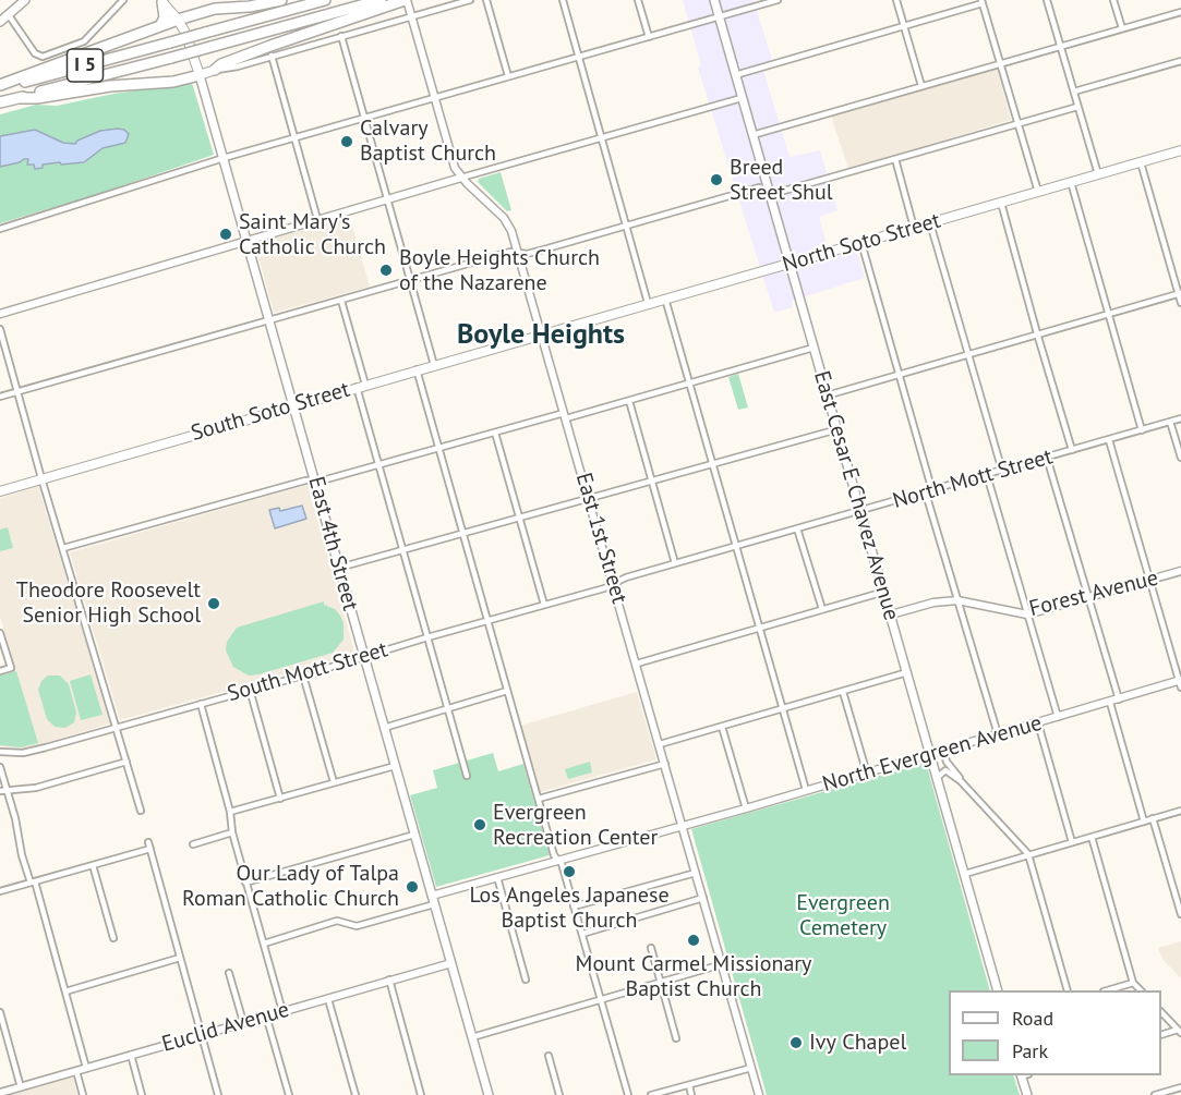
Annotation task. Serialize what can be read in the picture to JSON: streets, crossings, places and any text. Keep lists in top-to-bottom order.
{
  "streets": {
    "highway": ["I 5"],
    "main road": [
      "North Soto Street",
      "South Soto Street",
      "East Cesar E Chavez Avenue",
      "East 4th Street"
    ],
    "street": [
      "North Mott Street",
      "East 1st Street",
      "Forest Avenue",
      "South Mott Street",
      "North Evergreen Avenue",
      "Euclid Avenue"
    ]
  },
  "crossings": [
    ["North Soto Street", "South Soto Street"],
    ["North Soto Street", "East Cesar E Chavez Avenue"],
    ["North Soto Street", "East 1st Street"],
    ["South Soto Street", "East 1st Street"],
    ["South Soto Street", "East 4th Street"],
    ["North Mott Street", "East Cesar E Chavez Avenue"],
    ["North Mott Street", "East 1st Street"],
    ["North Mott Street", "South Mott Street"],
    ["East Cesar E Chavez Avenue", "Forest Avenue"],
    ["East Cesar E Chavez Avenue", "North Evergreen Avenue"],
    ["East 1st Street", "South Mott Street"],
    ["East 1st Street", "North Evergreen Avenue"],
    ["East 4th Street", "South Mott Street"],
    ["East 4th Street", "North Evergreen Avenue"],
    ["East 4th Street", "Euclid Avenue"]
  ],
  "districts": ["Boyle Heights"],
  "parks": ["Evergreen Cemetery"],
  "places": [
    "Calvary Baptist Church",
    "Breed Street Shul",
    "Saint Mary's Catholic Church",
    "Boyle Heights Church of the Nazarene",
    "Theodore Roosevelt Senior High School",
    "Evergreen Recreation Center",
    "Los Angeles Japanese Baptist Church",
    "Our Lady of Talpa Roman Catholic Church",
    "Mount Carmel Missionary Baptist Church",
    "Ivy Chapel"
  ],
  "legend": ["Road", "Park"]
}
